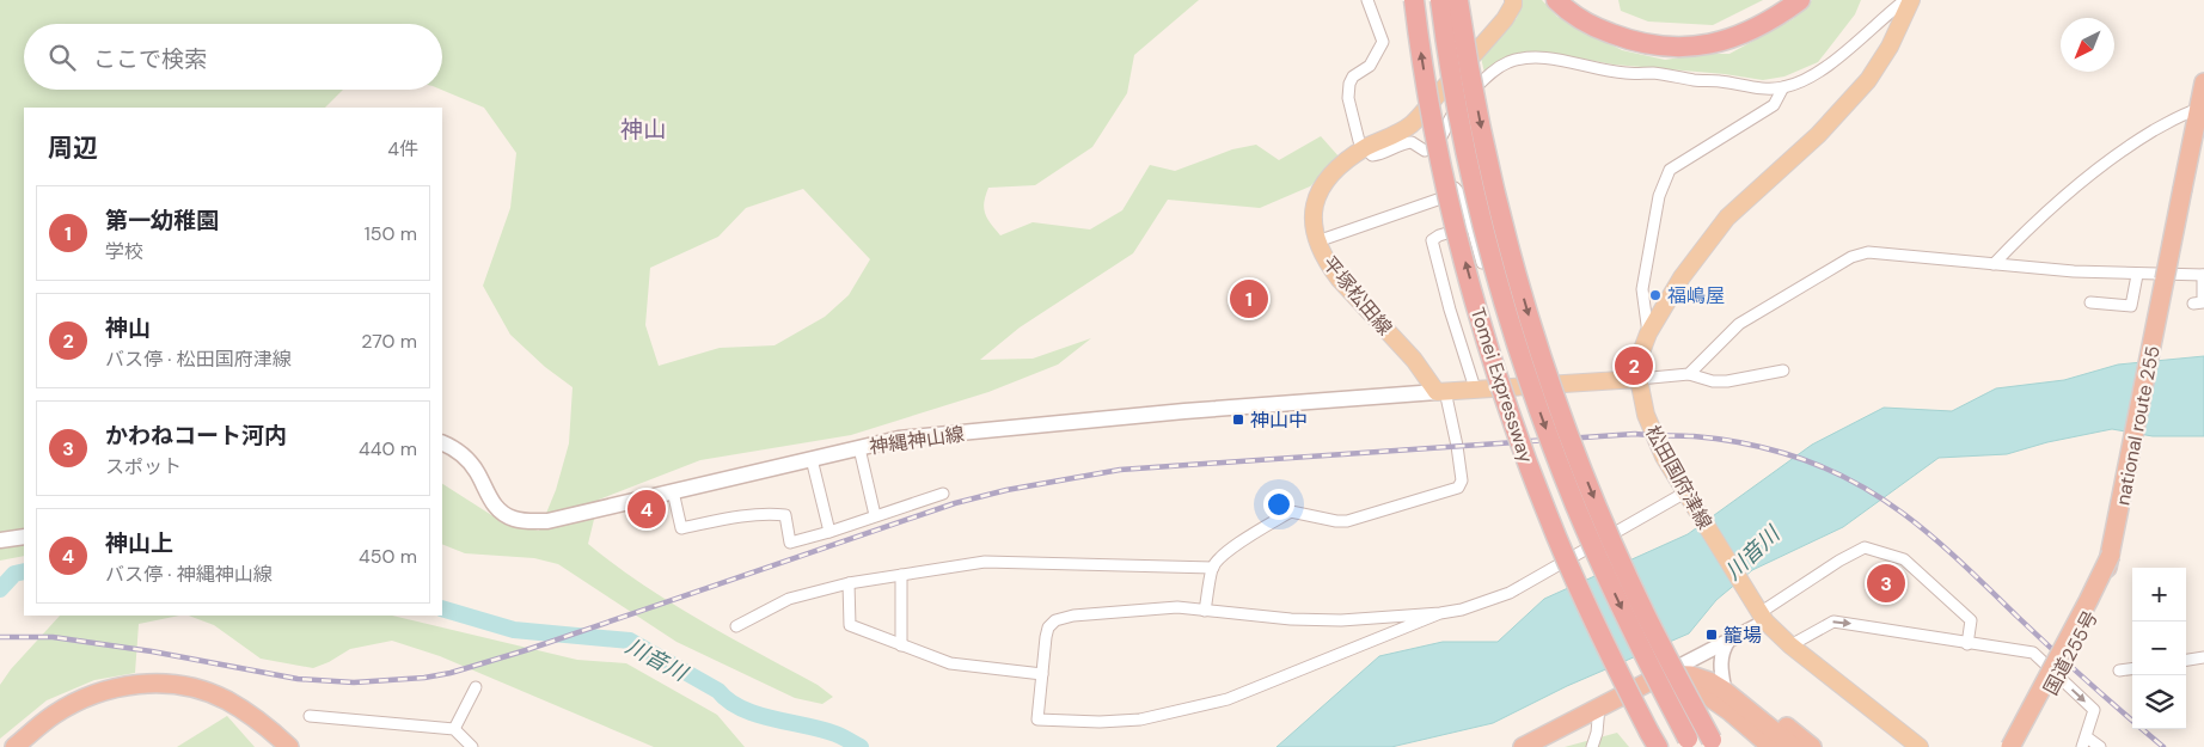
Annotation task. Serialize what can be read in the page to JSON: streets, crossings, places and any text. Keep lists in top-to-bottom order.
{
  "streets": {
    "highway": ["Tomei Expressway", "national route 255", "国道255号"],
    "main road": ["平塚松田線", "神縄神山線", "松田国府津線"]
  },
  "crossings": [
    ["平塚松田線", "神縄神山線"],
    ["national route 255", "国道255号"]
  ],
  "districts": ["神山"],
  "water": ["川音川"],
  "places": {
    "other": ["福嶋屋"],
    "transit": ["神山中", "籠場"]
  },
  "north": "bottom left",
  "page": {
    "search": "ここで検索",
    "heading": ["周辺", "4件"],
    "list": [
      {
        "mark": "1",
        "name": "第一幼稚園",
        "note": "学校",
        "value": "150 m"
      },
      {
        "mark": "2",
        "name": "神山",
        "note": "バス停 · 松田国府津線",
        "value": "270 m"
      },
      {
        "mark": "3",
        "name": "かわねコート河内",
        "note": "スポット",
        "value": "440 m"
      },
      {
        "mark": "4",
        "name": "神山上",
        "note": "バス停 · 神縄神山線",
        "value": "450 m"
      }
    ],
    "pins": [
      "1",
      "2",
      "4",
      "3"
    ],
    "map_buttons": ["+", "−"]
  }
}
